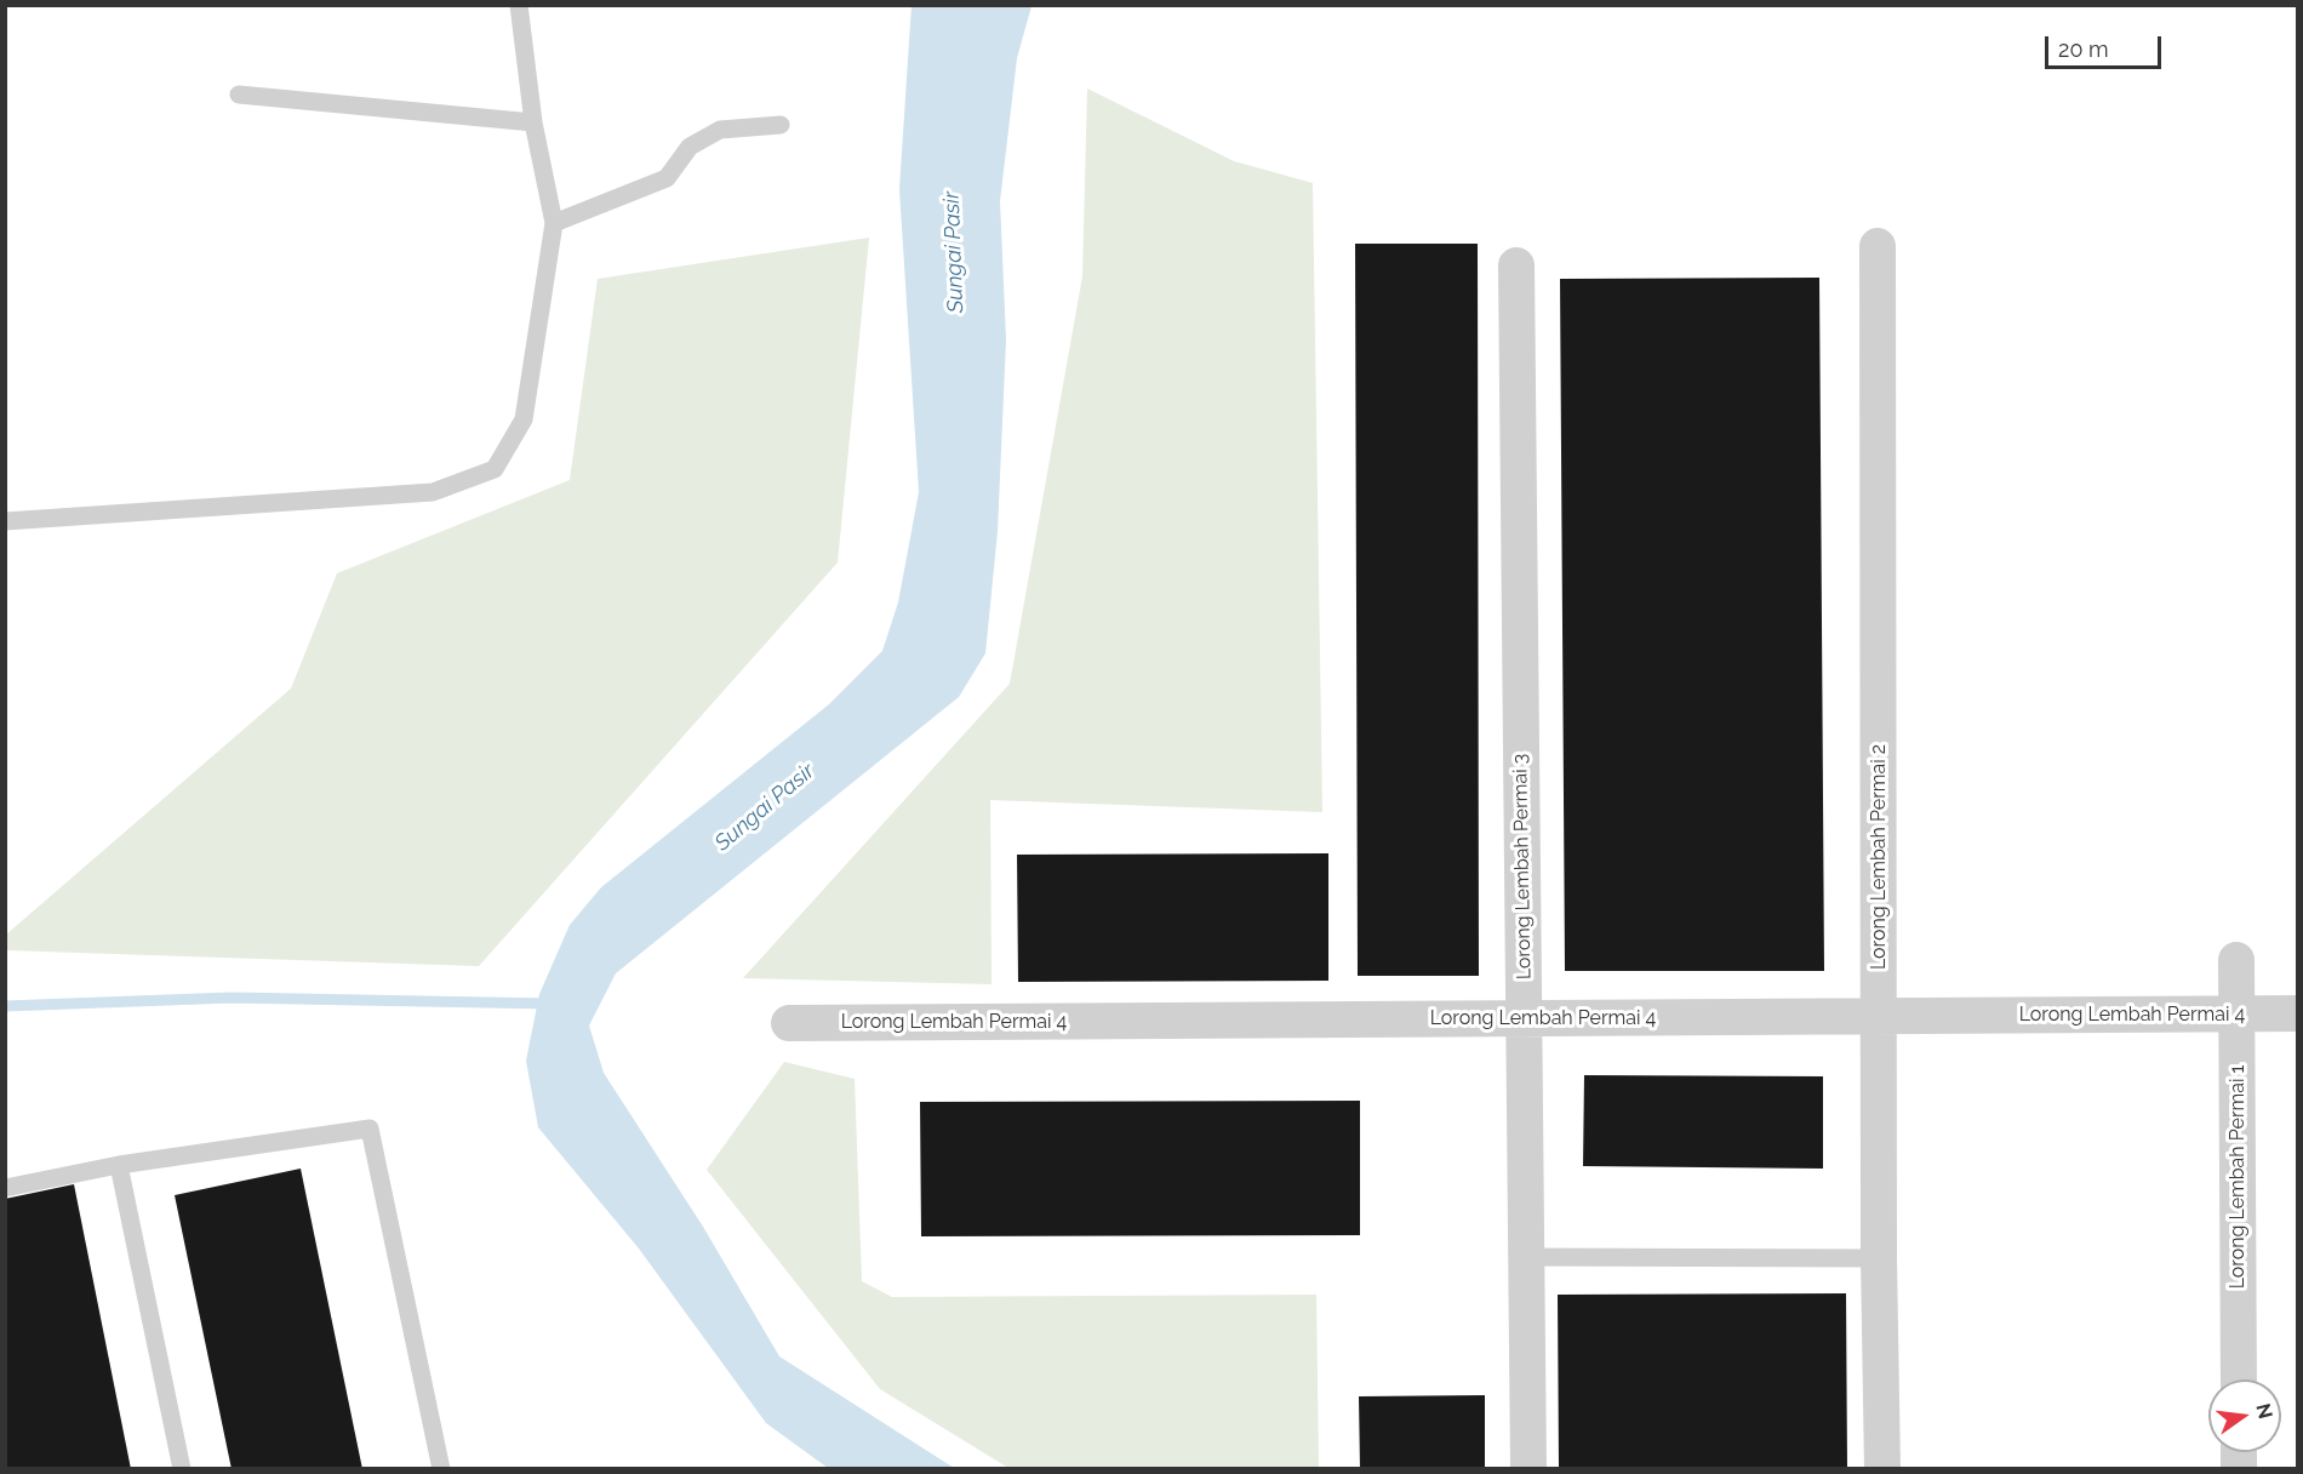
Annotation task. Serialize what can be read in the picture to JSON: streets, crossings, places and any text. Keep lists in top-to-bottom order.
{
  "streets": {
    "street": [
      "Lorong Lembah Permai 2",
      "Lorong Lembah Permai 3",
      "Lorong Lembah Permai 4",
      "Lorong Lembah Permai 1"
    ]
  },
  "crossings": [
    ["Lorong Lembah Permai 2", "Lorong Lembah Permai 4"],
    ["Lorong Lembah Permai 3", "Lorong Lembah Permai 4"],
    ["Lorong Lembah Permai 4", "Lorong Lembah Permai 1"]
  ],
  "water": ["Sungai Pasir"],
  "scale_bar": "20 m",
  "north": "right"
}
